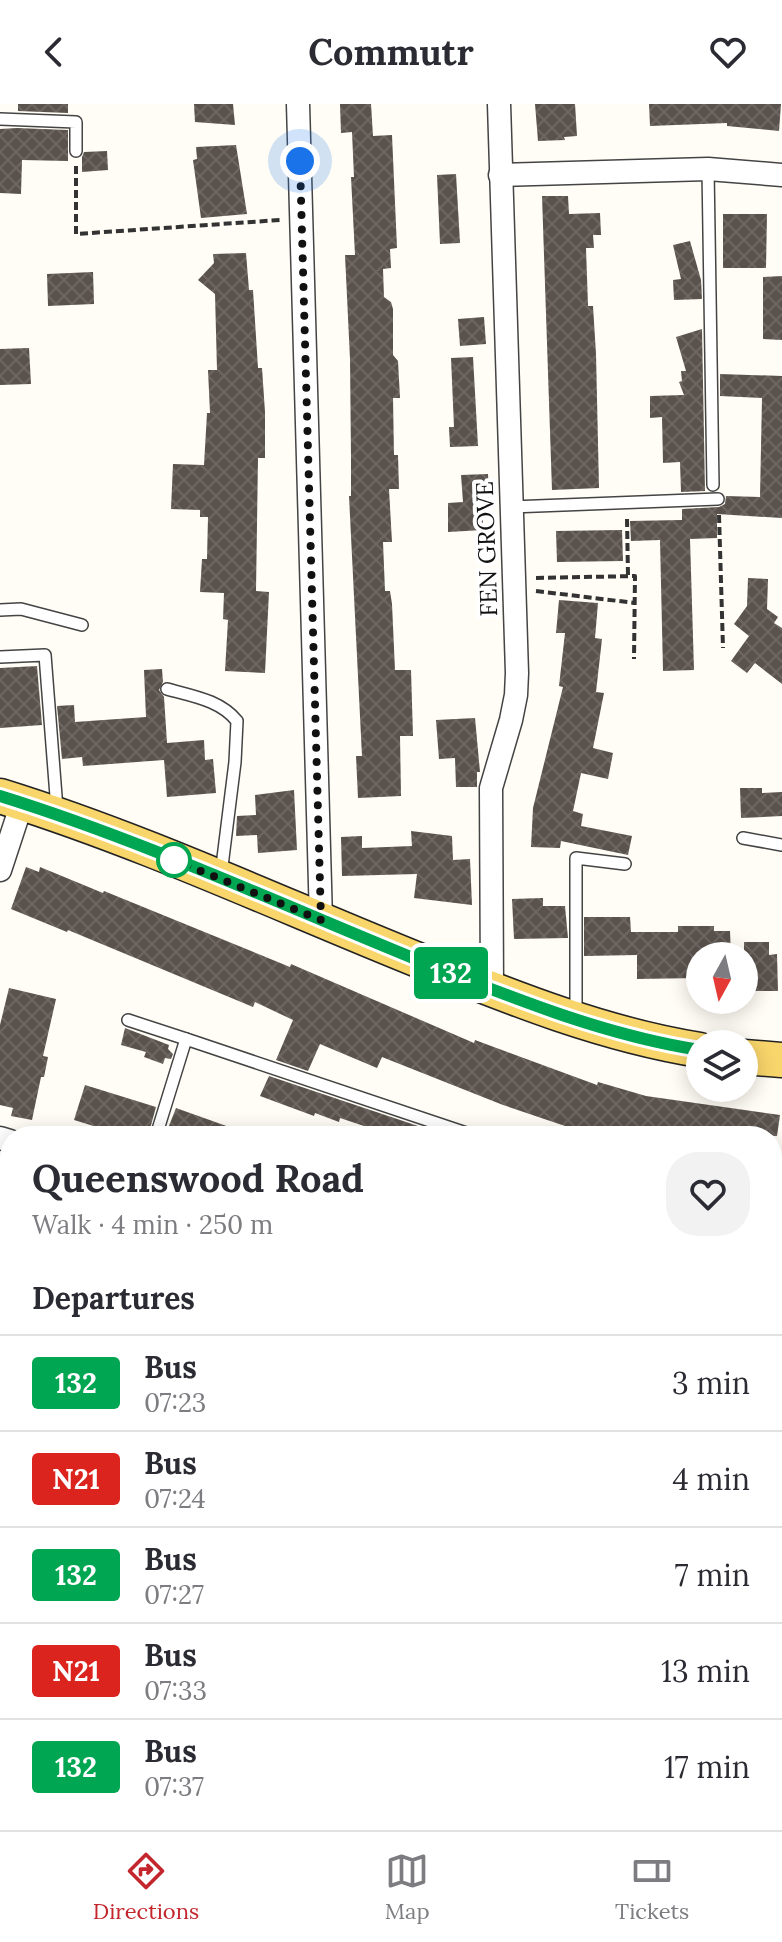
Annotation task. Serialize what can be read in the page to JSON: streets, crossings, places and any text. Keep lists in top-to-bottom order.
{
  "streets": {
    "street": ["FEN GROVE"]
  },
  "lines": ["bus line 132"],
  "north": "bottom",
  "page": {
    "header": "Commutr",
    "on_map": "132",
    "heading": [
      ["Queenswood Road", "Walk · 4 min · 250 m"],
      "Departures"
    ],
    "list": [
      {
        "mark": "132",
        "name": "Bus",
        "note": "07:23",
        "value": "3 min"
      },
      {
        "mark": "N21",
        "name": "Bus",
        "note": "07:24",
        "value": "4 min"
      },
      {
        "mark": "132",
        "name": "Bus",
        "note": "07:27",
        "value": "7 min"
      },
      {
        "mark": "N21",
        "name": "Bus",
        "note": "07:33",
        "value": "13 min"
      },
      {
        "mark": "132",
        "name": "Bus",
        "note": "07:37",
        "value": "17 min"
      }
    ],
    "tabs": ["Directions", "Map", "Tickets"]
  }
}
